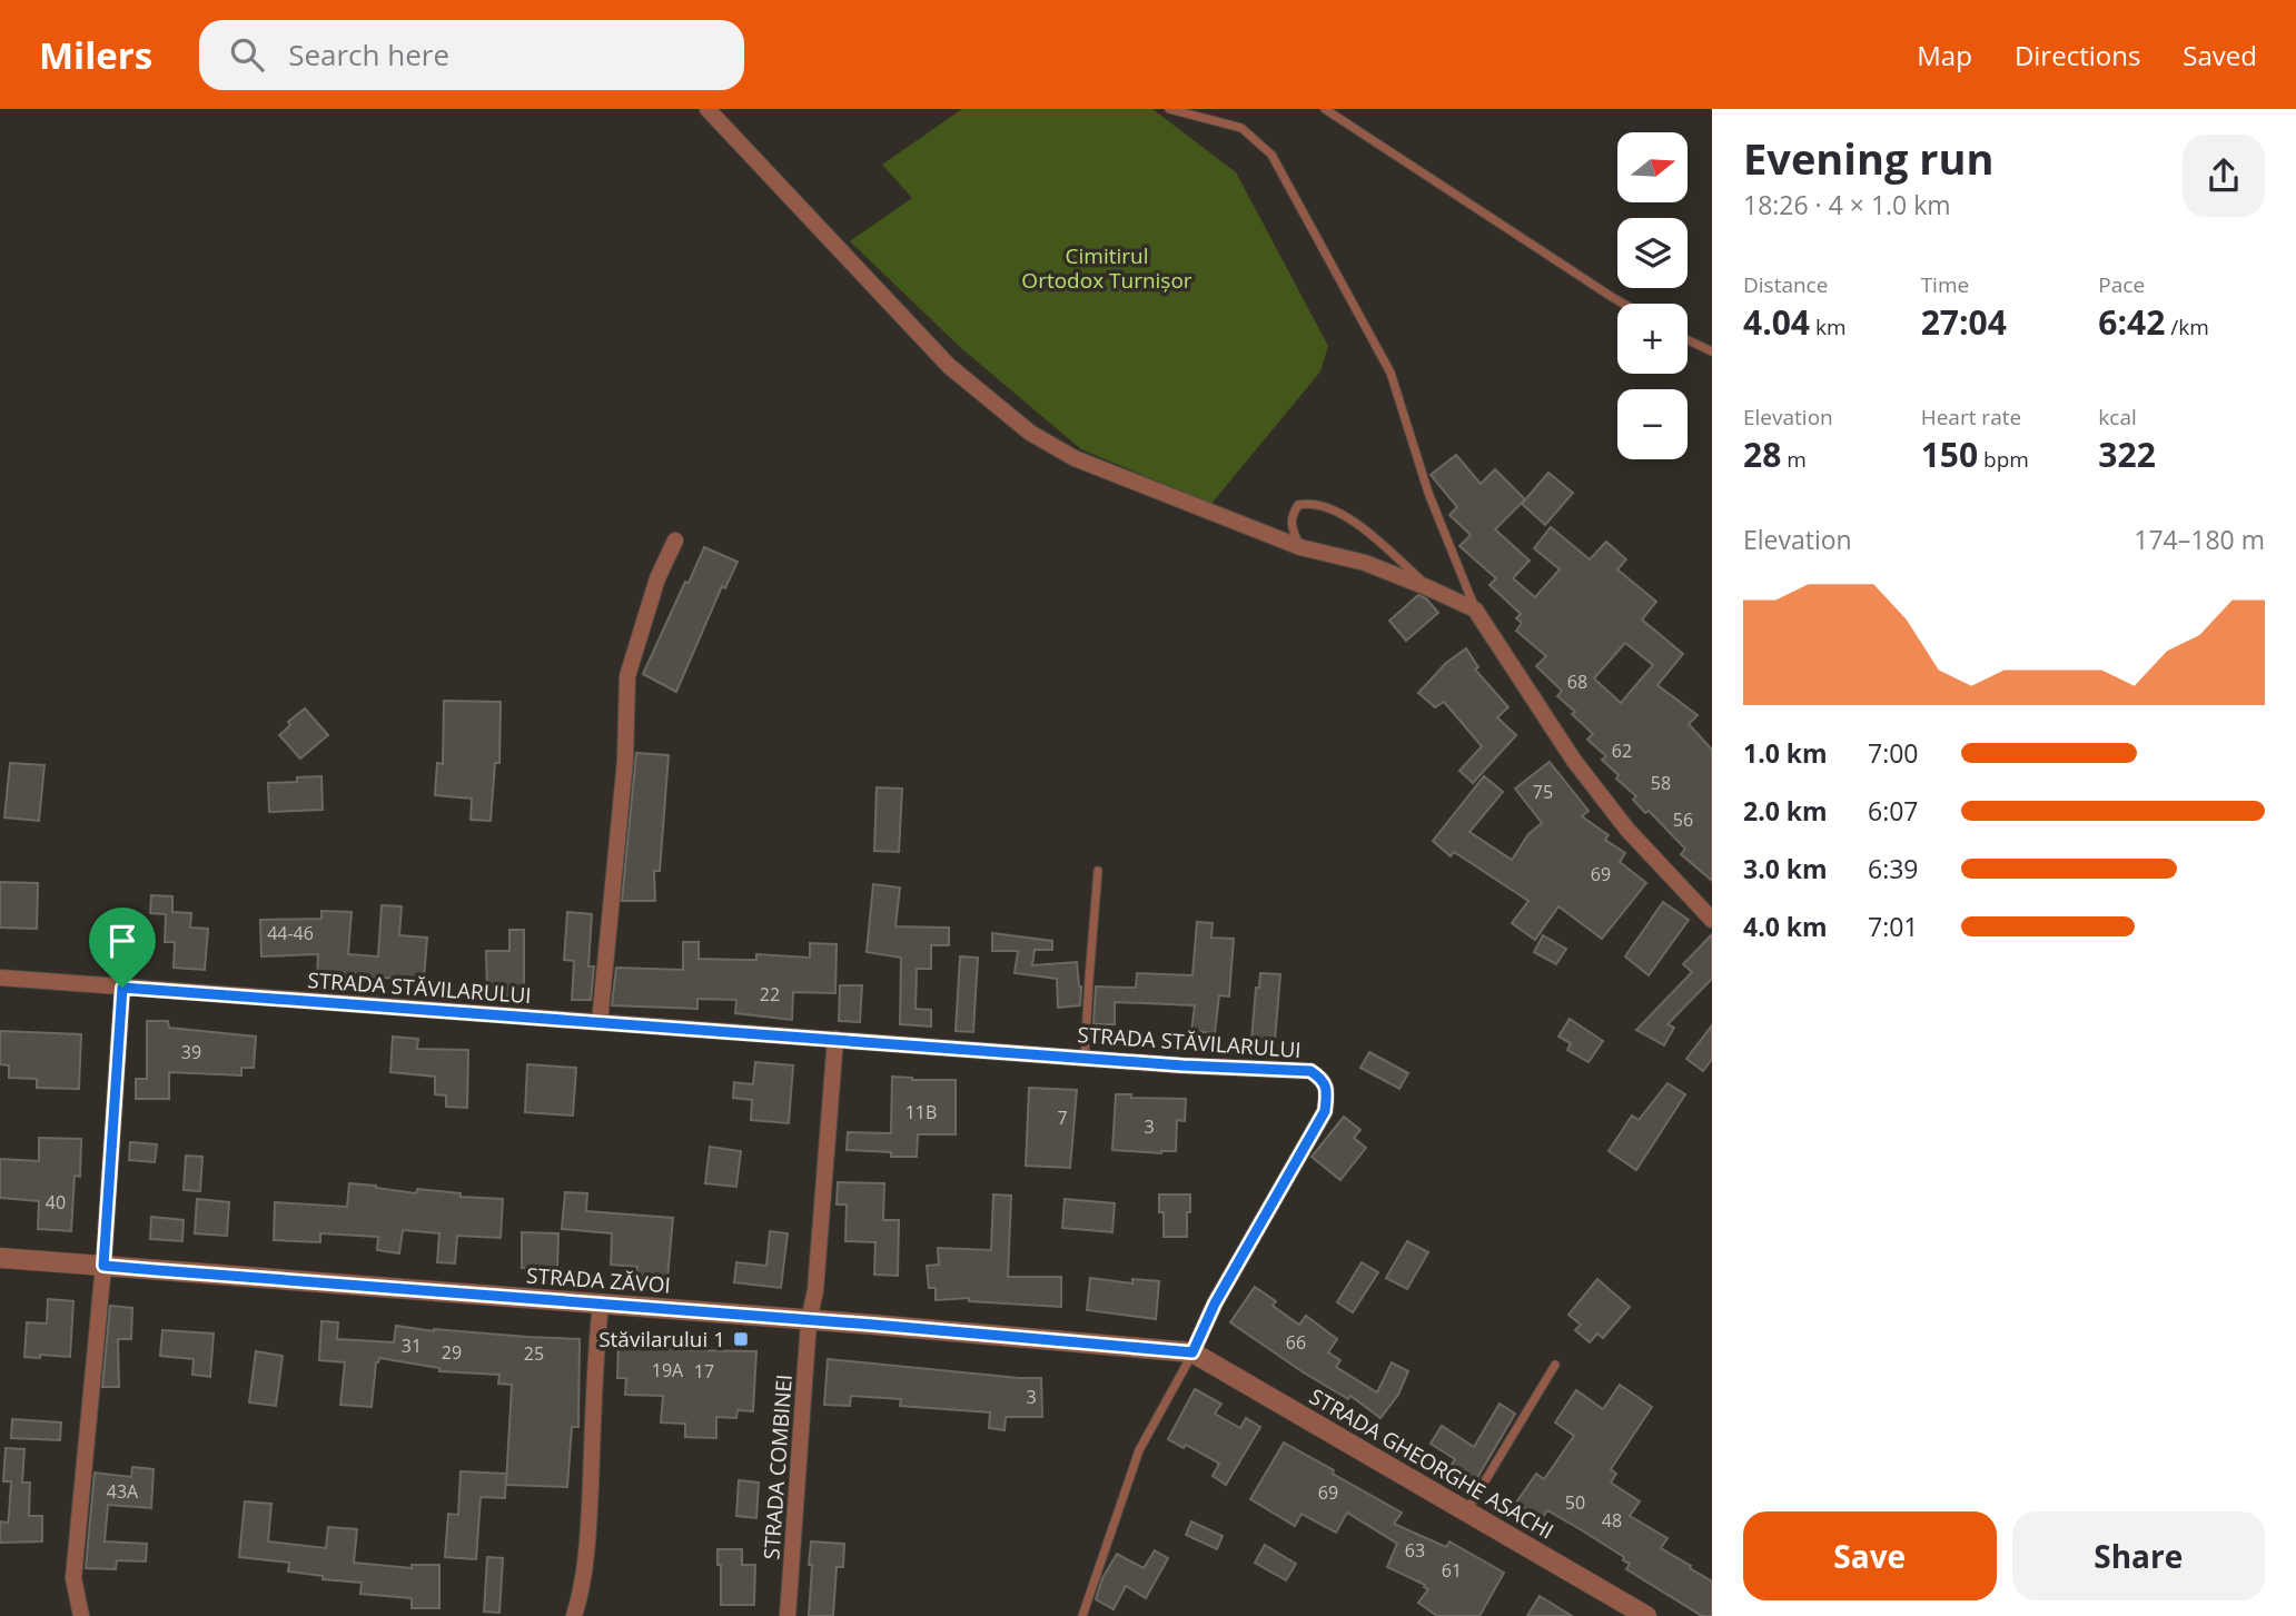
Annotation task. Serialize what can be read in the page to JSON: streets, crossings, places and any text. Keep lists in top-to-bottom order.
{
  "streets": {
    "street": [
      "STRADA STĂVILARULUI",
      "STRADA ZĂVOI",
      "STRADA GHEORGHE ASACHI",
      "STRADA COMBINEI"
    ]
  },
  "crossings": [
    ["STRADA STĂVILARULUI", "STRADA ZĂVOI"],
    ["STRADA STĂVILARULUI", "STRADA GHEORGHE ASACHI"],
    ["STRADA ZĂVOI", "STRADA GHEORGHE ASACHI"],
    ["STRADA ZĂVOI", "STRADA COMBINEI"]
  ],
  "parks": ["Cimitirul Ortodox Turnișor"],
  "places": {
    "transit": ["Stăvilarului 1"]
  },
  "house_numbers": [
    "68",
    "62",
    "58",
    "75",
    "56",
    "69",
    "44-46",
    "22",
    "39",
    "11B",
    "7",
    "3",
    "40",
    "66",
    "31",
    "29",
    "25",
    "19A",
    "17",
    "3",
    "43A",
    "69",
    "50",
    "48",
    "63",
    "61"
  ],
  "north": "right",
  "page": {
    "header": "Milers",
    "search": "Search here",
    "nav": ["Map", "Directions", "Saved"],
    "heading": ["Evening run", "18:26 · 4 × 1.0 km"],
    "map_buttons": ["+", "−"],
    "stats": [
      ["Distance", "4.04 km"],
      ["Time", "27:04"],
      ["Pace", "6:42 /km"],
      ["Elevation", "28 m"],
      ["Heart rate", "150 bpm"],
      ["kcal", "322"]
    ],
    "chart": ["Elevation", "174–180 m"],
    "list": [
      {
        "name": "1.0 km",
        "note": "7:00"
      },
      {
        "name": "2.0 km",
        "note": "6:07"
      },
      {
        "name": "3.0 km",
        "note": "6:39"
      },
      {
        "name": "4.0 km",
        "note": "7:01"
      }
    ],
    "buttons": ["Save", "Share"]
  }
}
